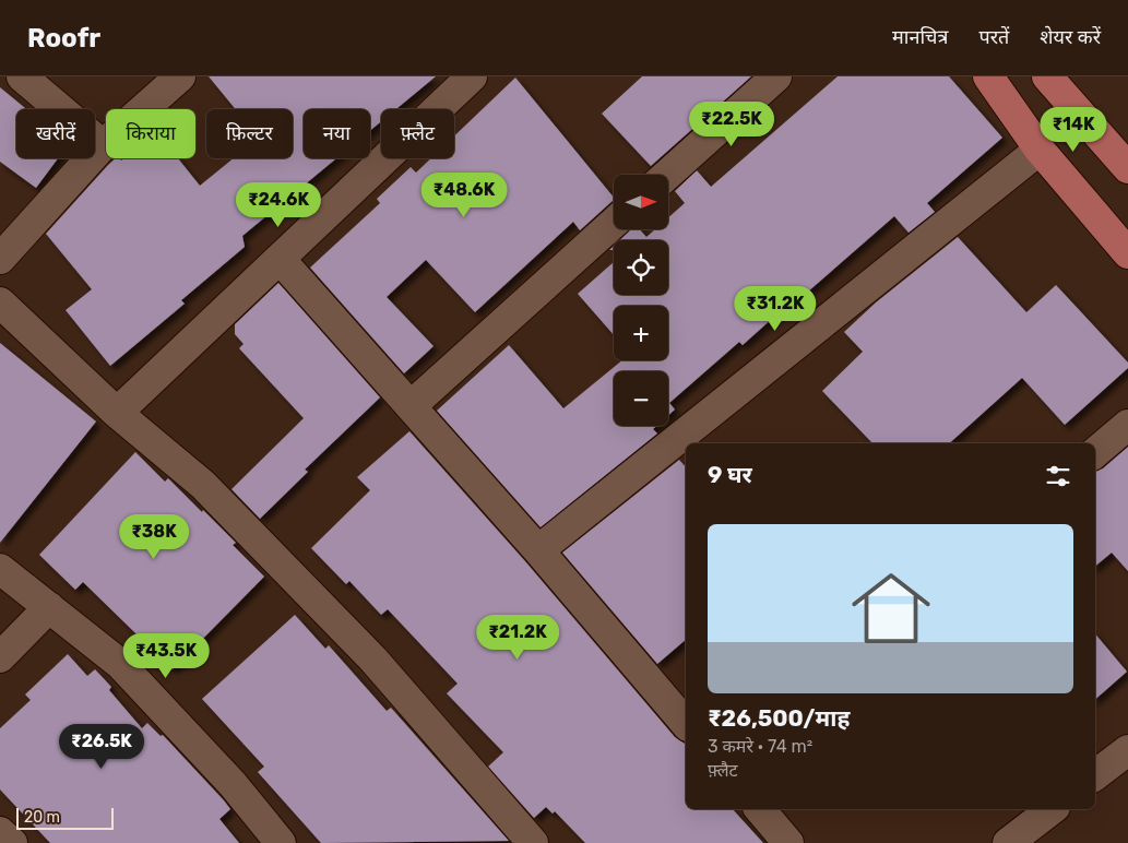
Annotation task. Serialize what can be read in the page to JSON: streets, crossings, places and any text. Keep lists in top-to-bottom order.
{
  "scale_bar": "20 m",
  "north": "right",
  "page": {
    "header": "Roofr",
    "nav": ["मानचित्र", "परतें", "शेयर करें"],
    "price": [
      "₹22.5K",
      "₹14K",
      "₹48.6K",
      "₹24.6K",
      "₹31.2K",
      "₹38K",
      "₹21.2K",
      "₹43.5K",
      "₹26.5K"
    ],
    "chip": [
      "खरीदें",
      "किराया",
      "फ़िल्टर",
      "नया",
      "फ़्लैट"
    ],
    "map_buttons": ["+", "−"],
    "heading": "9 घर",
    "list": [
      {
        "name": "₹26,500/माह",
        "note": "3 कमरे · 74 m² · फ़्लैट"
      }
    ],
    "scale": "20 m"
  }
}
